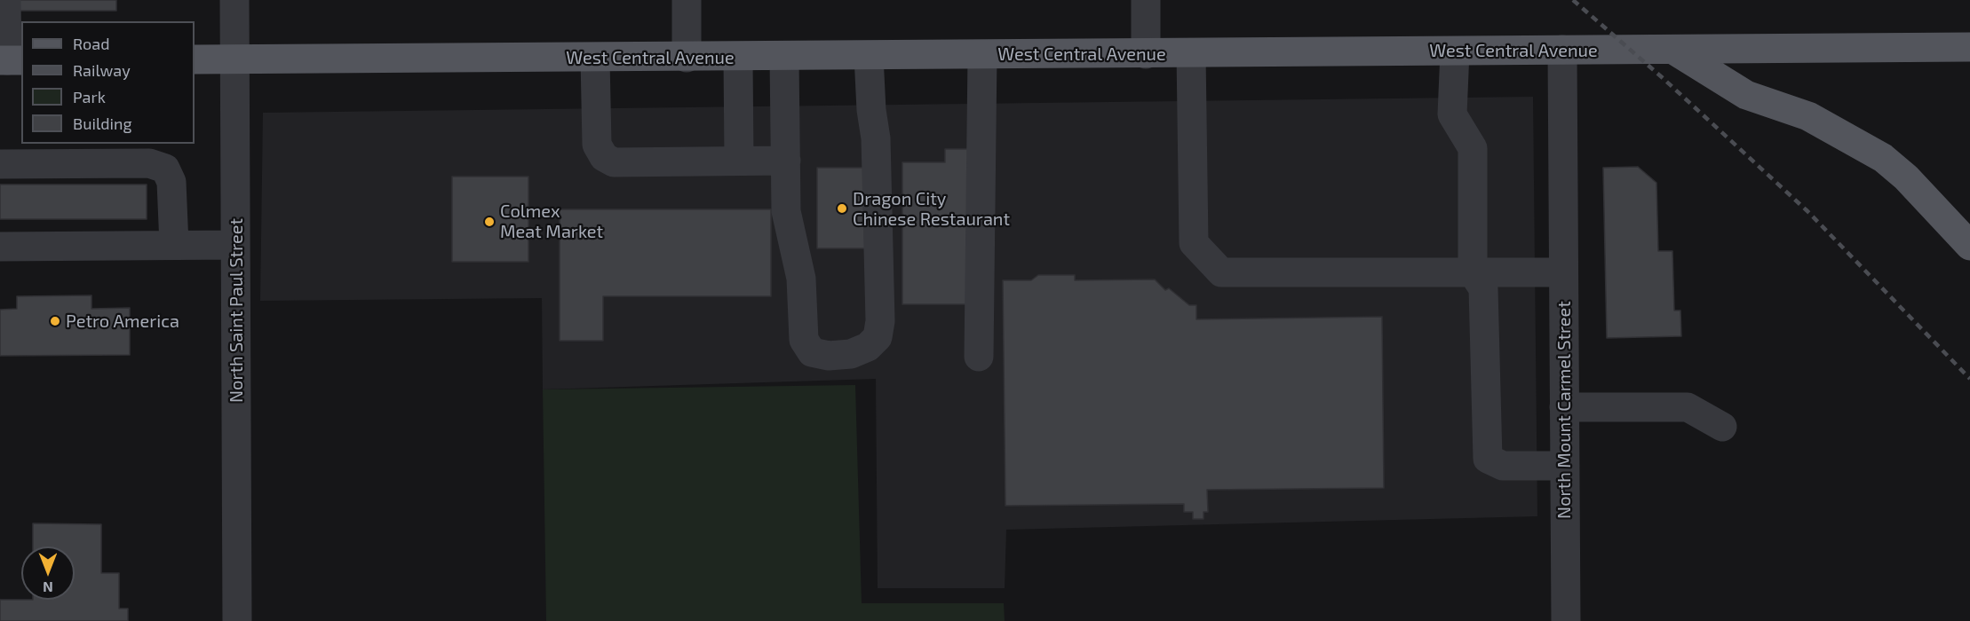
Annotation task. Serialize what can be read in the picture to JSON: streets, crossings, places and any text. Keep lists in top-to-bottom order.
{
  "streets": {
    "main road": ["West Central Avenue"],
    "street": ["North Saint Paul Street", "North Mount Carmel Street"]
  },
  "crossings": [
    ["West Central Avenue", "North Saint Paul Street"],
    ["West Central Avenue", "North Mount Carmel Street"]
  ],
  "places": ["Dragon City Chinese Restaurant", "Colmex Meat Market", "Petro America"],
  "legend": [
    "Road",
    "Railway",
    "Park",
    "Building"
  ],
  "north": "bottom"
}
